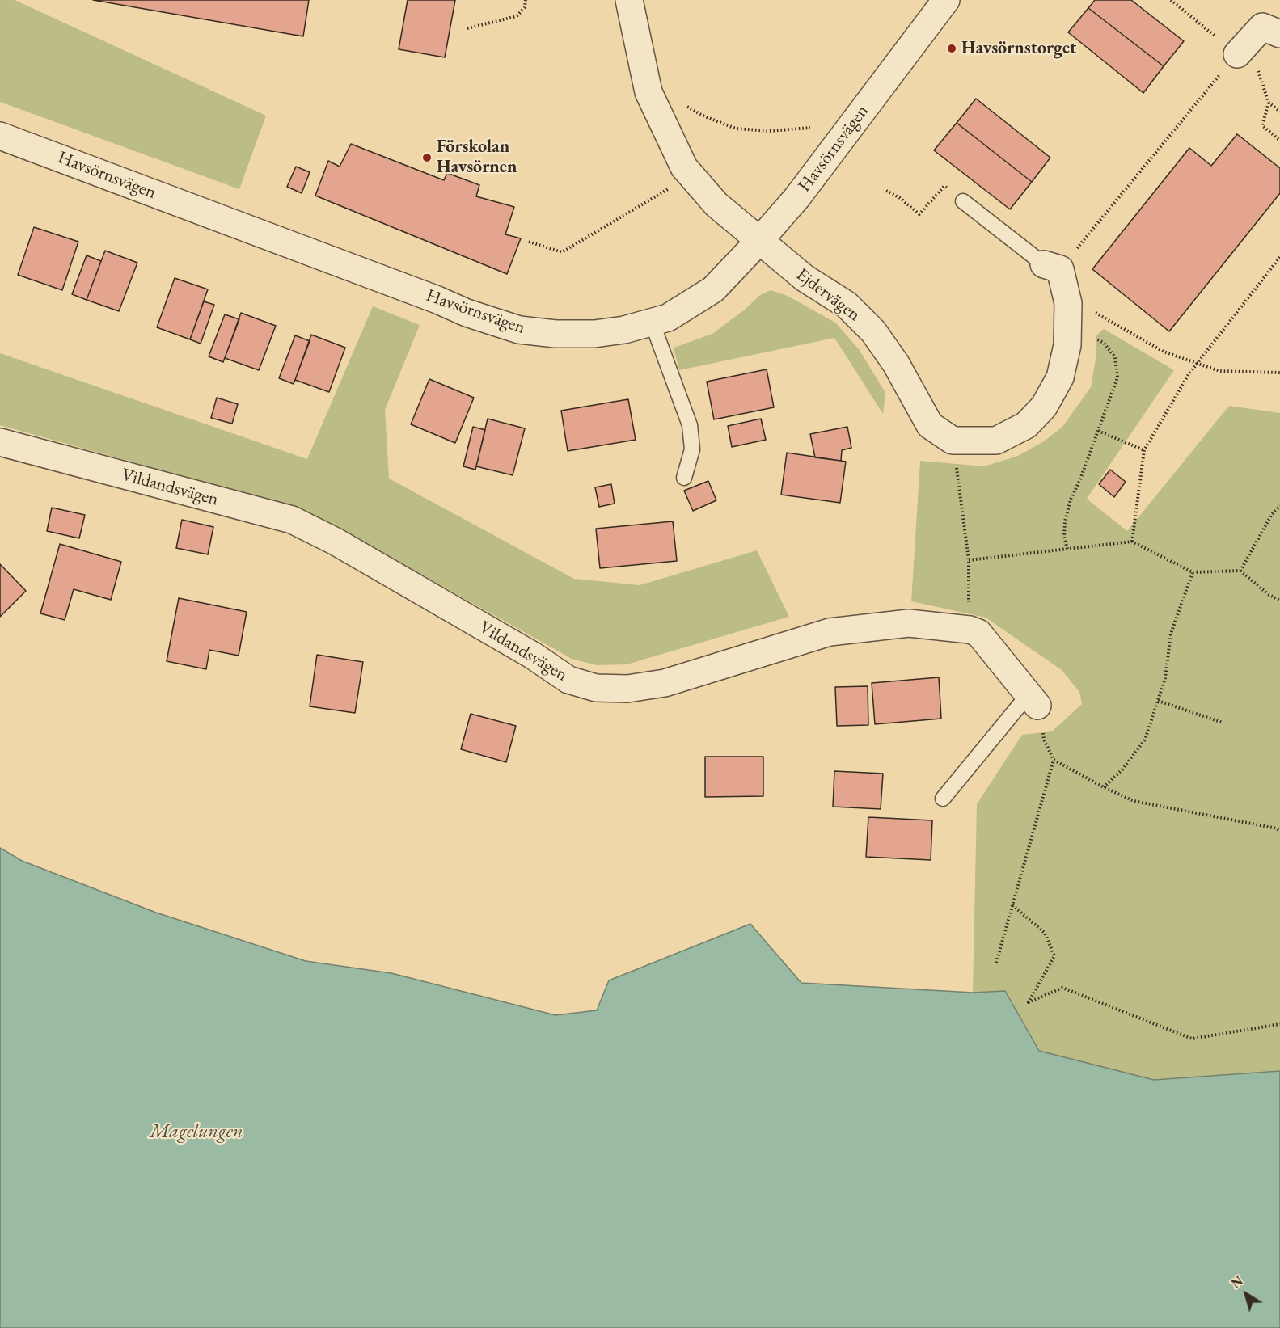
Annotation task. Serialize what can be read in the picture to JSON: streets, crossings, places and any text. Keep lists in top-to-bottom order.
{
  "streets": {
    "street": ["Havsörnsvägen", "Ejdervägen", "Vildandsvägen"]
  },
  "crossings": [
    ["Havsörnsvägen", "Ejdervägen"]
  ],
  "water": ["Magelungen"],
  "places": ["Havsörnstorget", "Förskolan Havsörnen"],
  "north": "top left"
}
